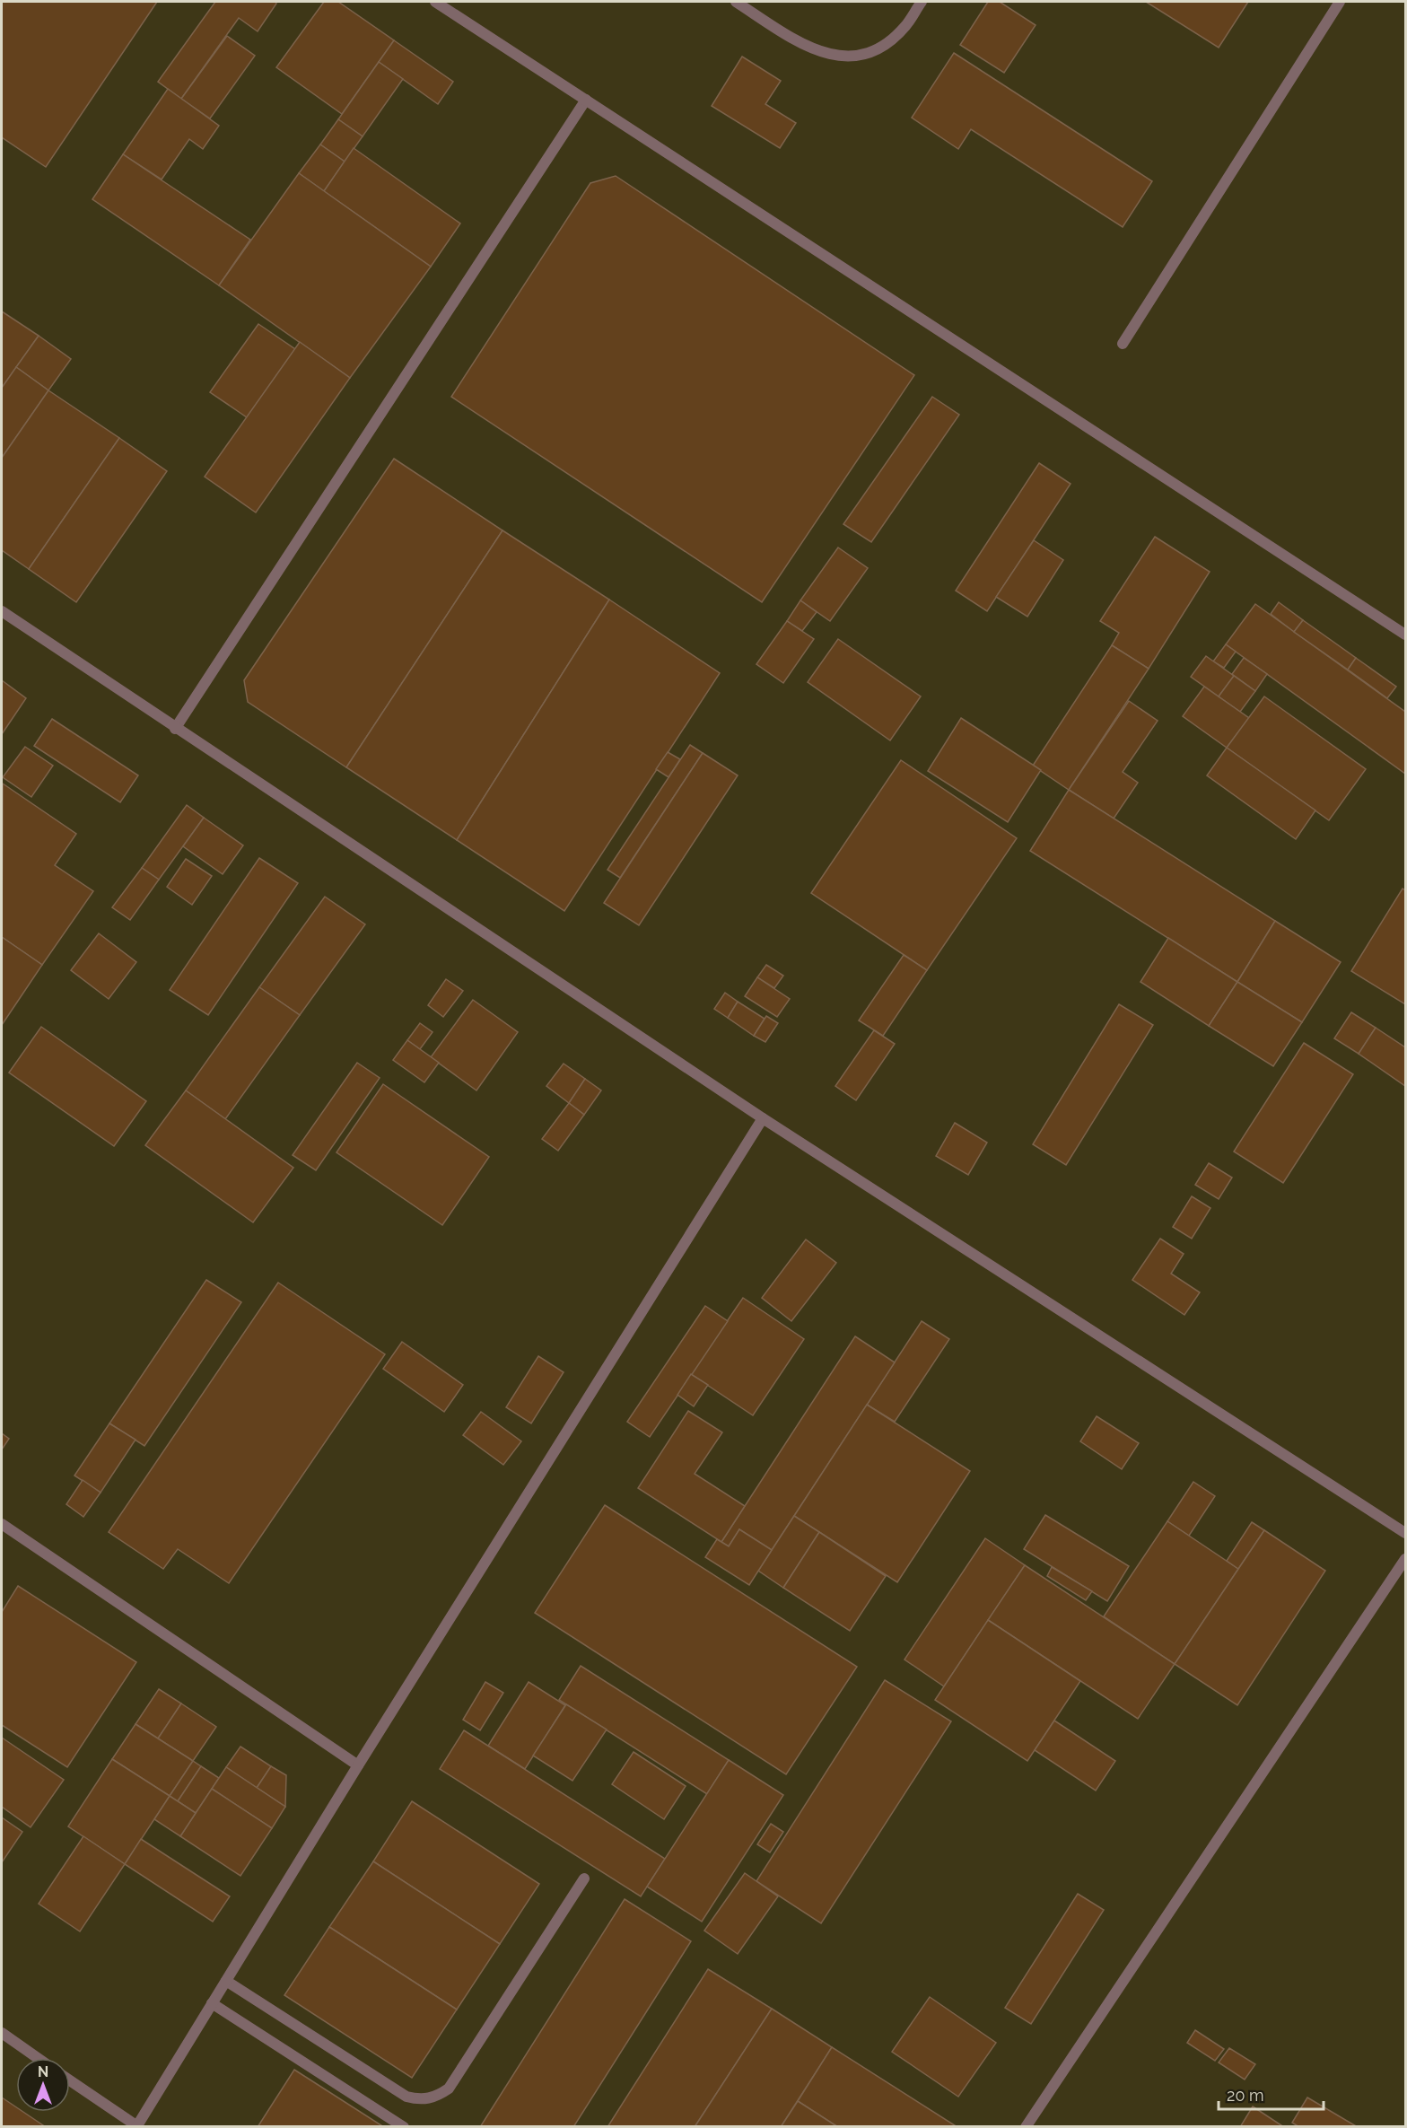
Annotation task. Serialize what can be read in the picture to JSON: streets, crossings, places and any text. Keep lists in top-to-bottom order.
{
  "scale_bar": "20 m",
  "north": "top"
}
